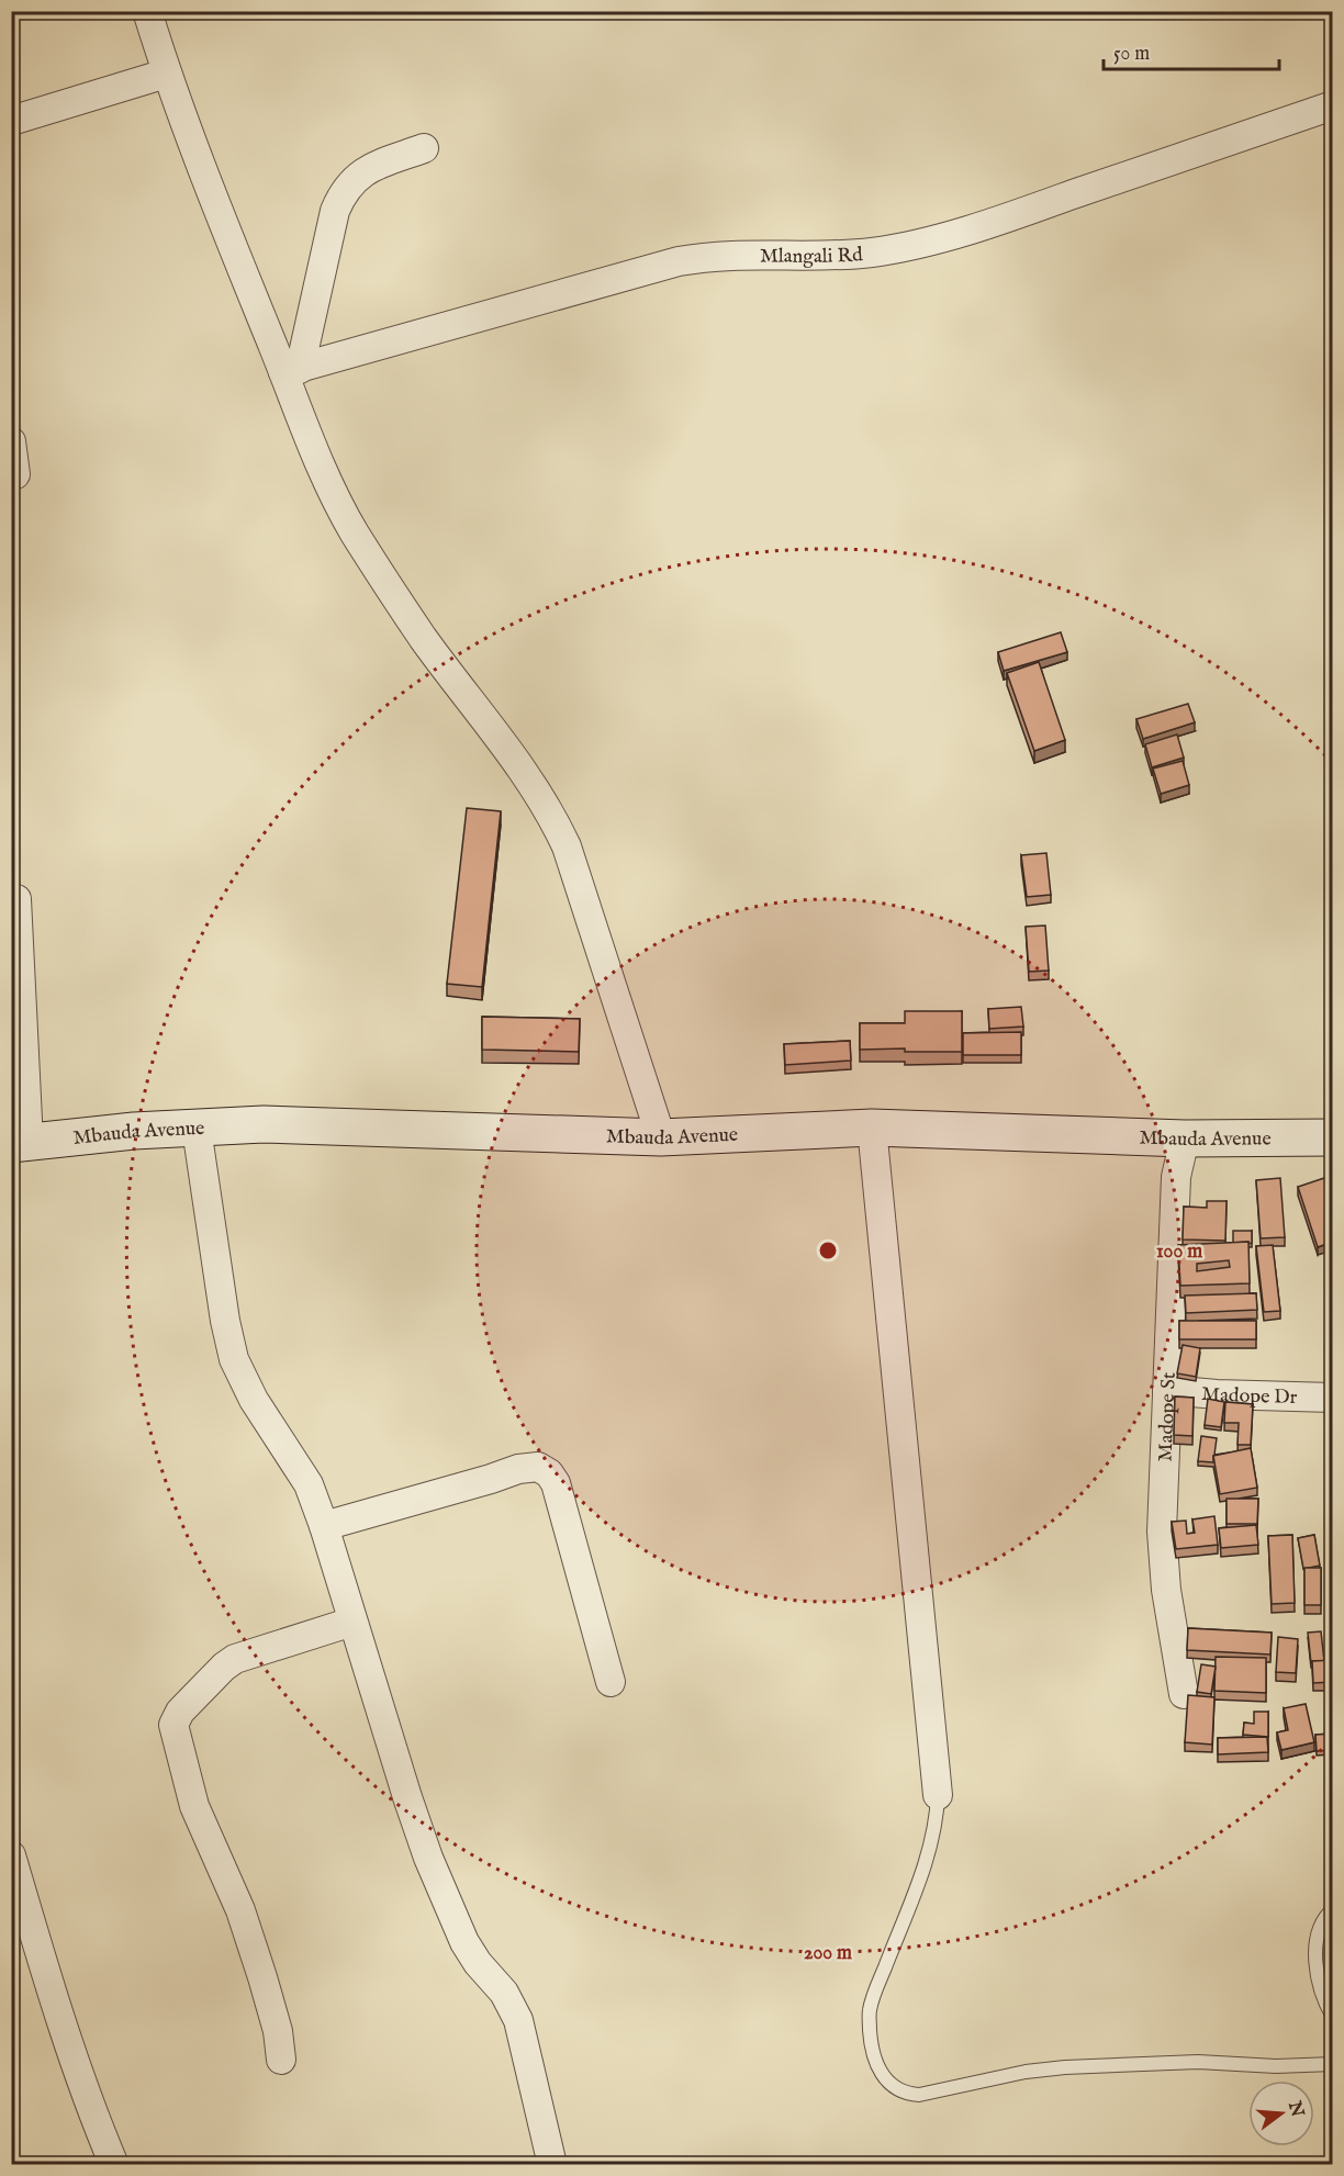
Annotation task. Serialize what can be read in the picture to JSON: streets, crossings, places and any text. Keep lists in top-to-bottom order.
{
  "streets": {
    "street": [
      "Mlangali Rd",
      "Mbauda Avenue",
      "Madope Dr",
      "Madope St"
    ]
  },
  "crossings": [
    ["Mbauda Avenue", "Madope St"],
    ["Madope Dr", "Madope St"]
  ],
  "scale_bar": "50 m",
  "north": "right",
  "rings": ["100 m", "200 m"]
}
